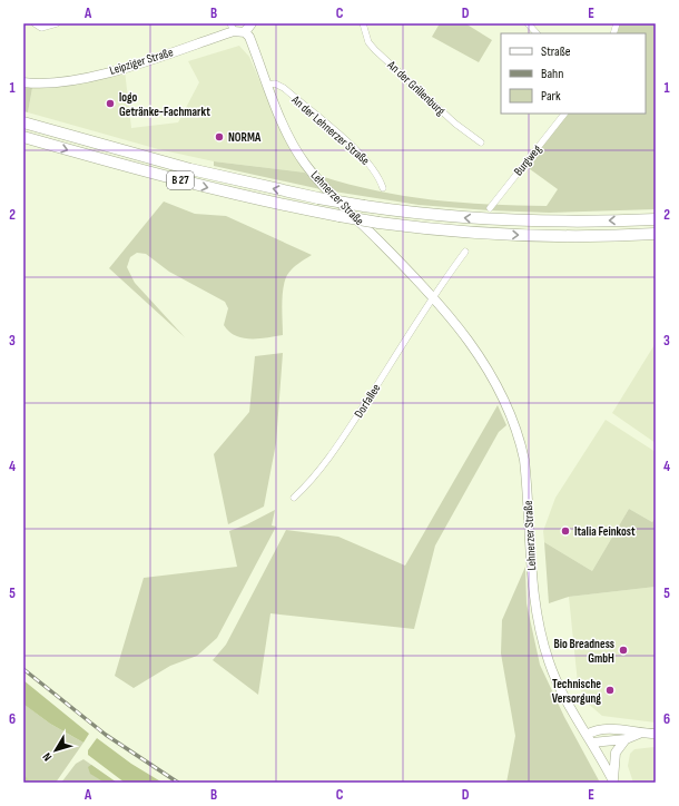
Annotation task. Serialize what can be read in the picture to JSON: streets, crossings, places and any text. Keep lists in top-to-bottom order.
{
  "streets": {
    "highway": ["B 27"],
    "main road": ["Leipziger Straße", "Lehnerzer Straße"],
    "street": [
      "An der Grillenburg",
      "An der Lehnerzer Straße",
      "Burgweg",
      "Dorfallee"
    ]
  },
  "crossings": [
    ["Leipziger Straße", "Lehnerzer Straße"],
    ["An der Lehnerzer Straße", "Lehnerzer Straße"],
    ["Lehnerzer Straße", "Dorfallee"]
  ],
  "places": [
    "logo Getränke-Fachmarkt",
    "NORMA",
    "Italia Feinkost",
    "Bio Breadness GmbH",
    "Technische Versorgung"
  ],
  "legend": ["Straße", "Bahn", "Park"],
  "north": "bottom left",
  "grid": {
    "columns": [
      "A",
      "B",
      "C",
      "D",
      "E"
    ],
    "rows": [
      "1",
      "2",
      "3",
      "4",
      "5",
      "6"
    ]
  }
}
